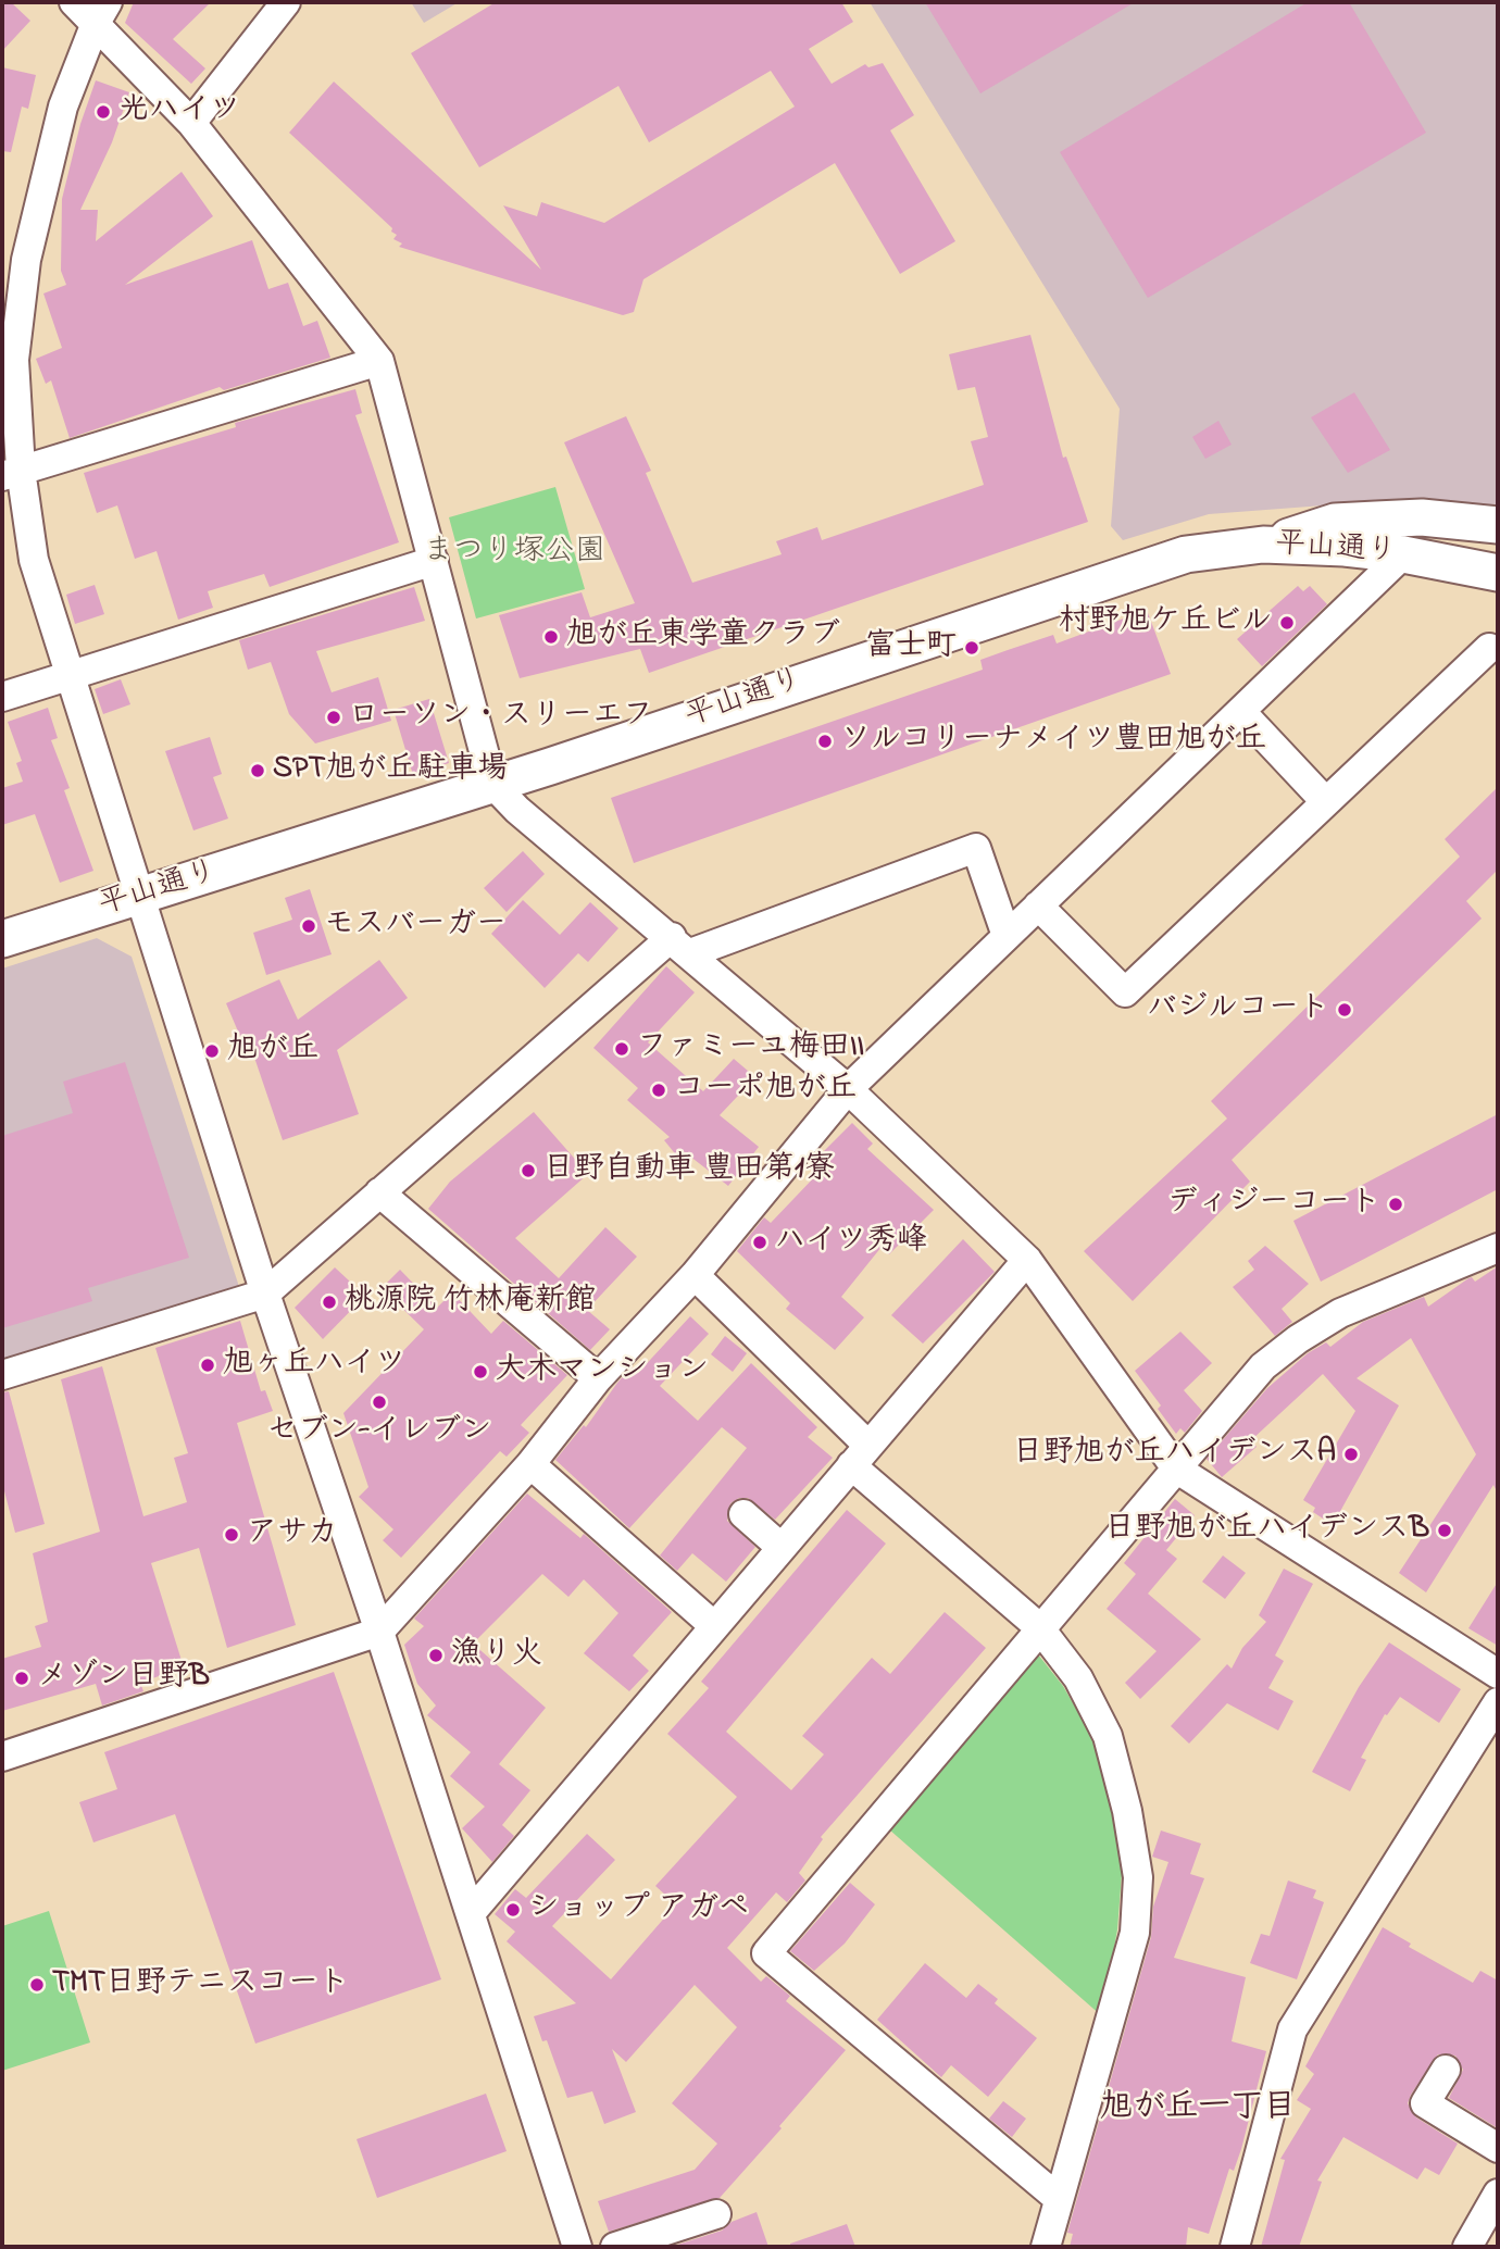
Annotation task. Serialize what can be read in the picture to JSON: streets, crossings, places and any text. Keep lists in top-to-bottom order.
{
  "streets": {
    "main road": ["平山通り"]
  },
  "districts": ["旭が丘一丁目"],
  "parks": ["まつり塚公園"],
  "places": [
    "光ハイツ",
    "村野旭ケ丘ビル",
    "旭が丘東学童クラブ",
    "富士町",
    "ローソン・スリーエフ",
    "ソルコリーナメイツ豊田旭が丘",
    "SPT旭が丘駐車場",
    "モスバーガー",
    "バジルコート",
    "ファミーユ梅田II",
    "旭が丘",
    "コーポ旭が丘",
    "日野自動車 豊田第1寮",
    "ディジーコート",
    "ハイツ秀峰",
    "桃源院 竹林庵新館",
    "旭ヶ丘ハイツ",
    "大木マンション",
    "セブン-イレブン",
    "日野旭が丘ハイデンスA",
    "日野旭が丘ハイデンスB",
    "アサカ",
    "漁り火",
    "メゾン日野B",
    "ショップ アガペ",
    "TMT日野テニスコート"
  ]
}
